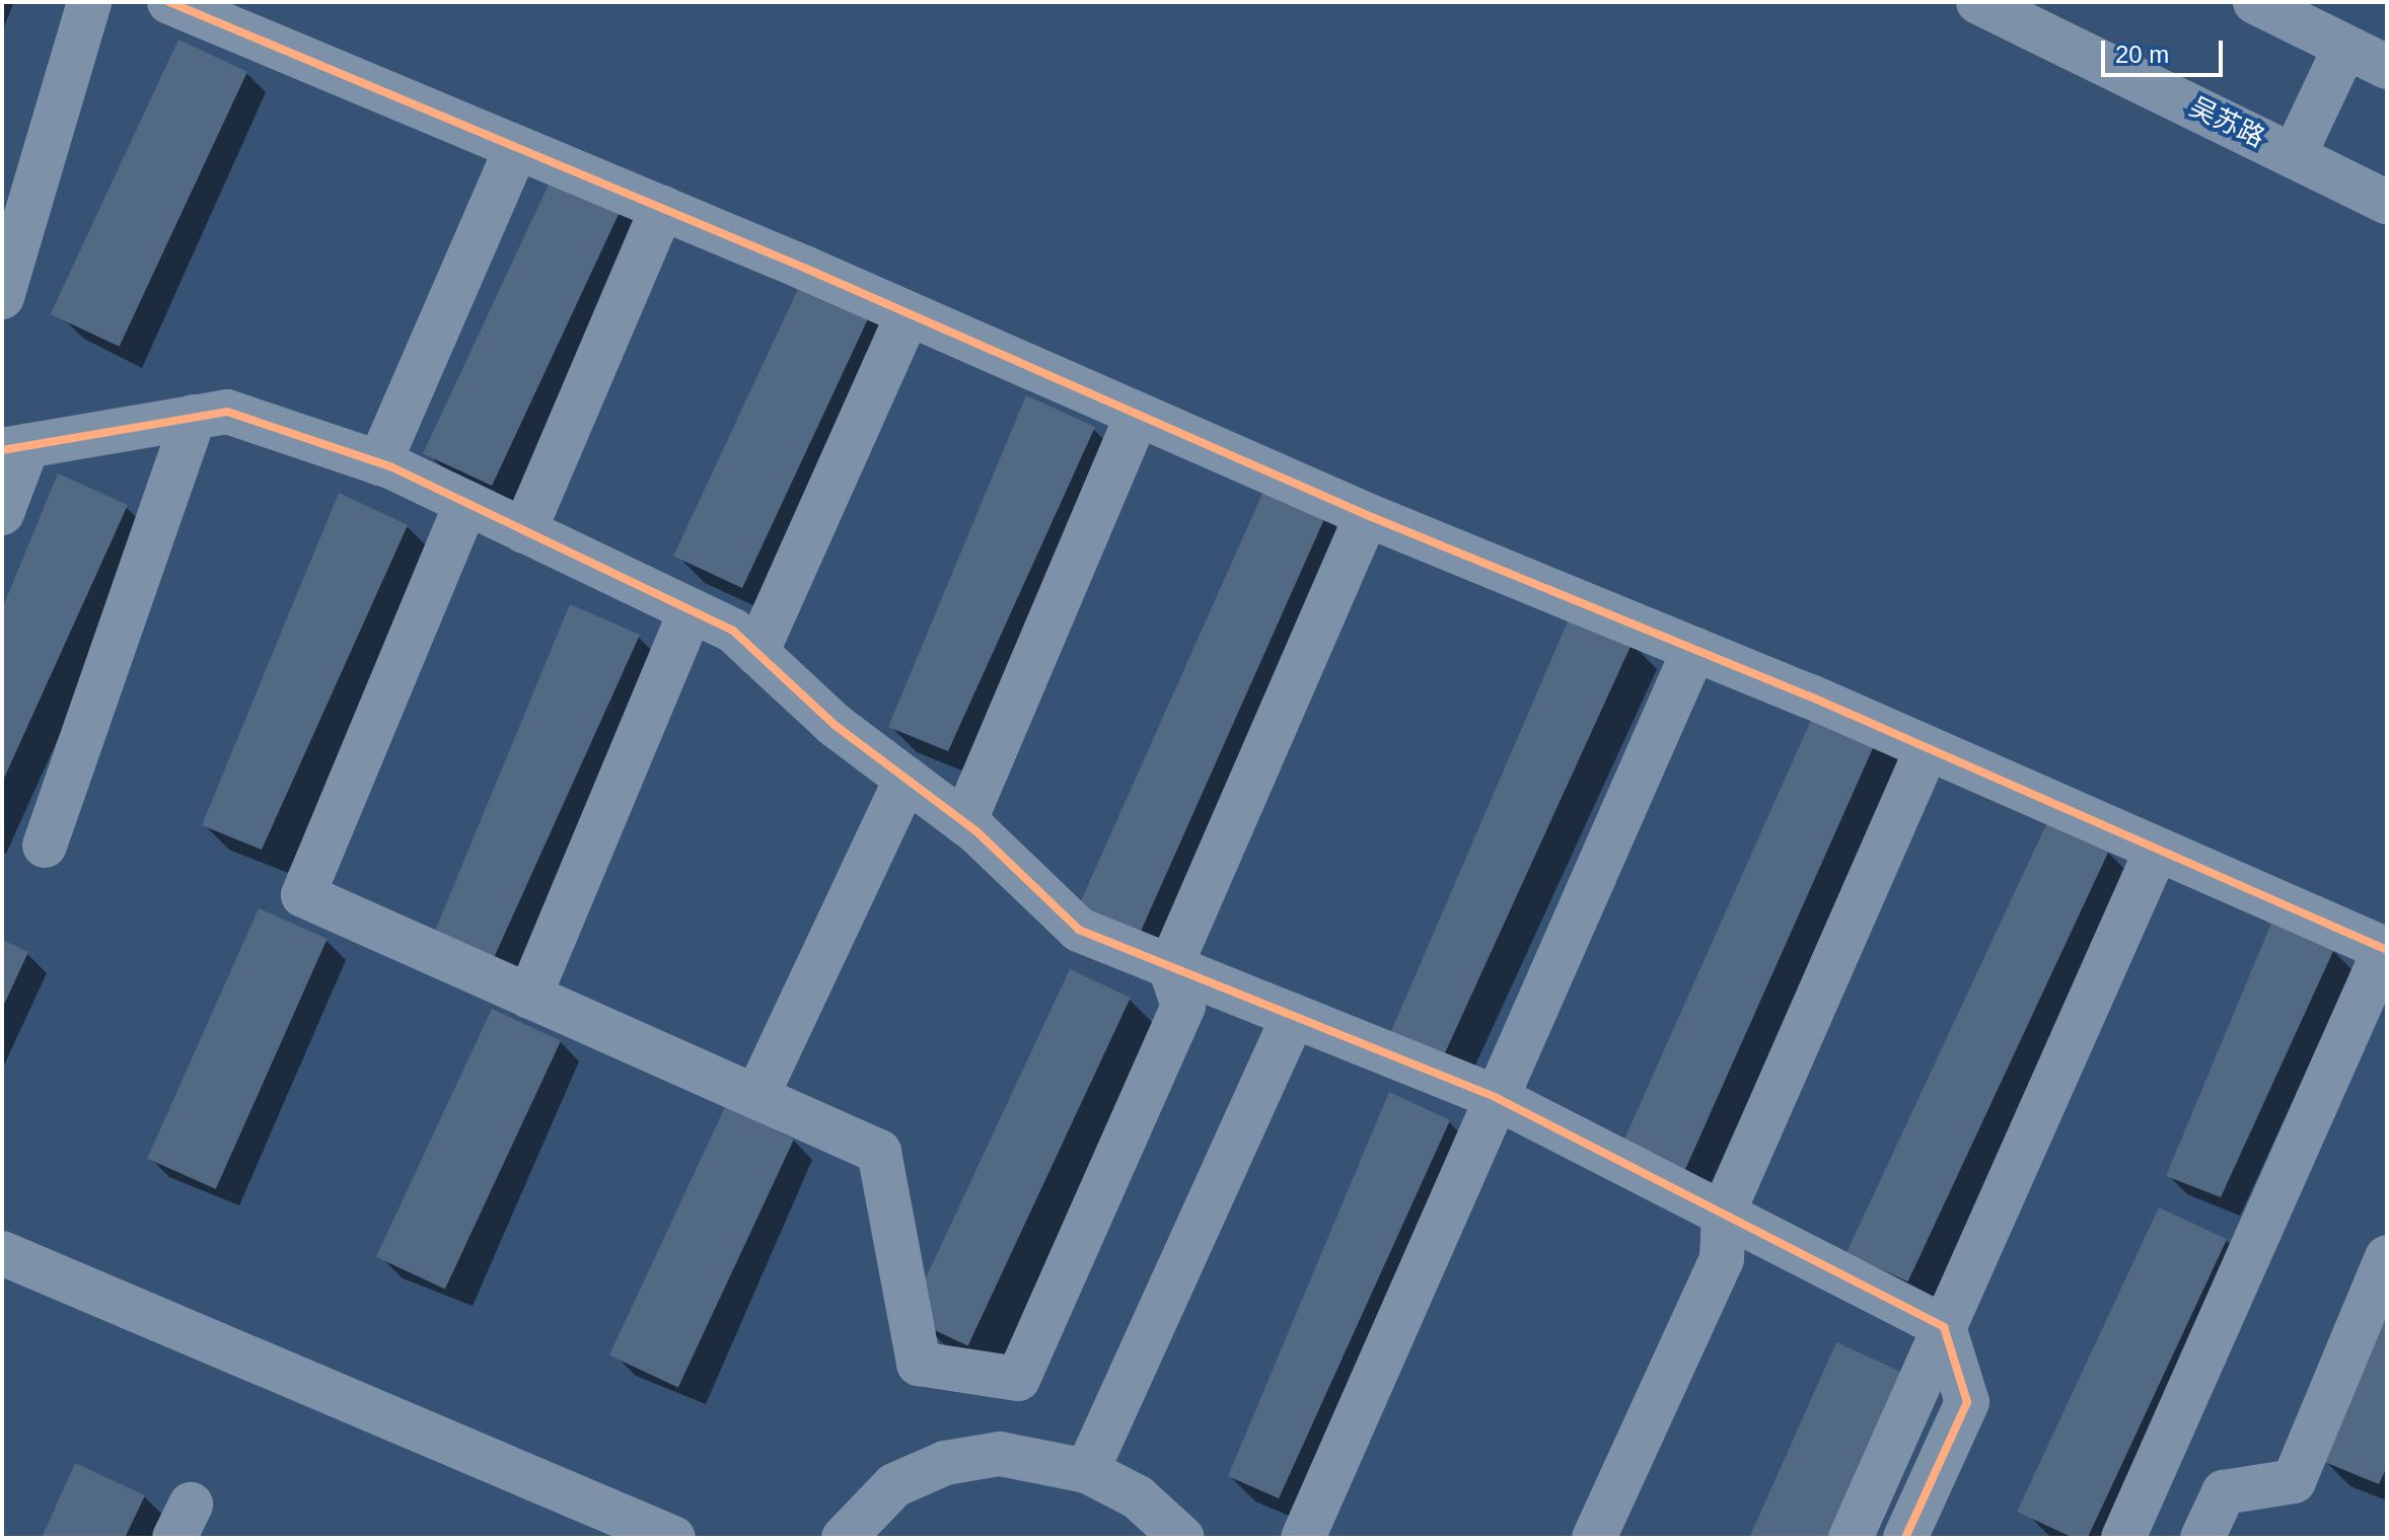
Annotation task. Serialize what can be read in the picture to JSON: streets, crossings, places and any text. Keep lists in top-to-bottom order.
{
  "streets": {
    "street": ["吴苏路"]
  },
  "scale_bar": "20 m"
}
